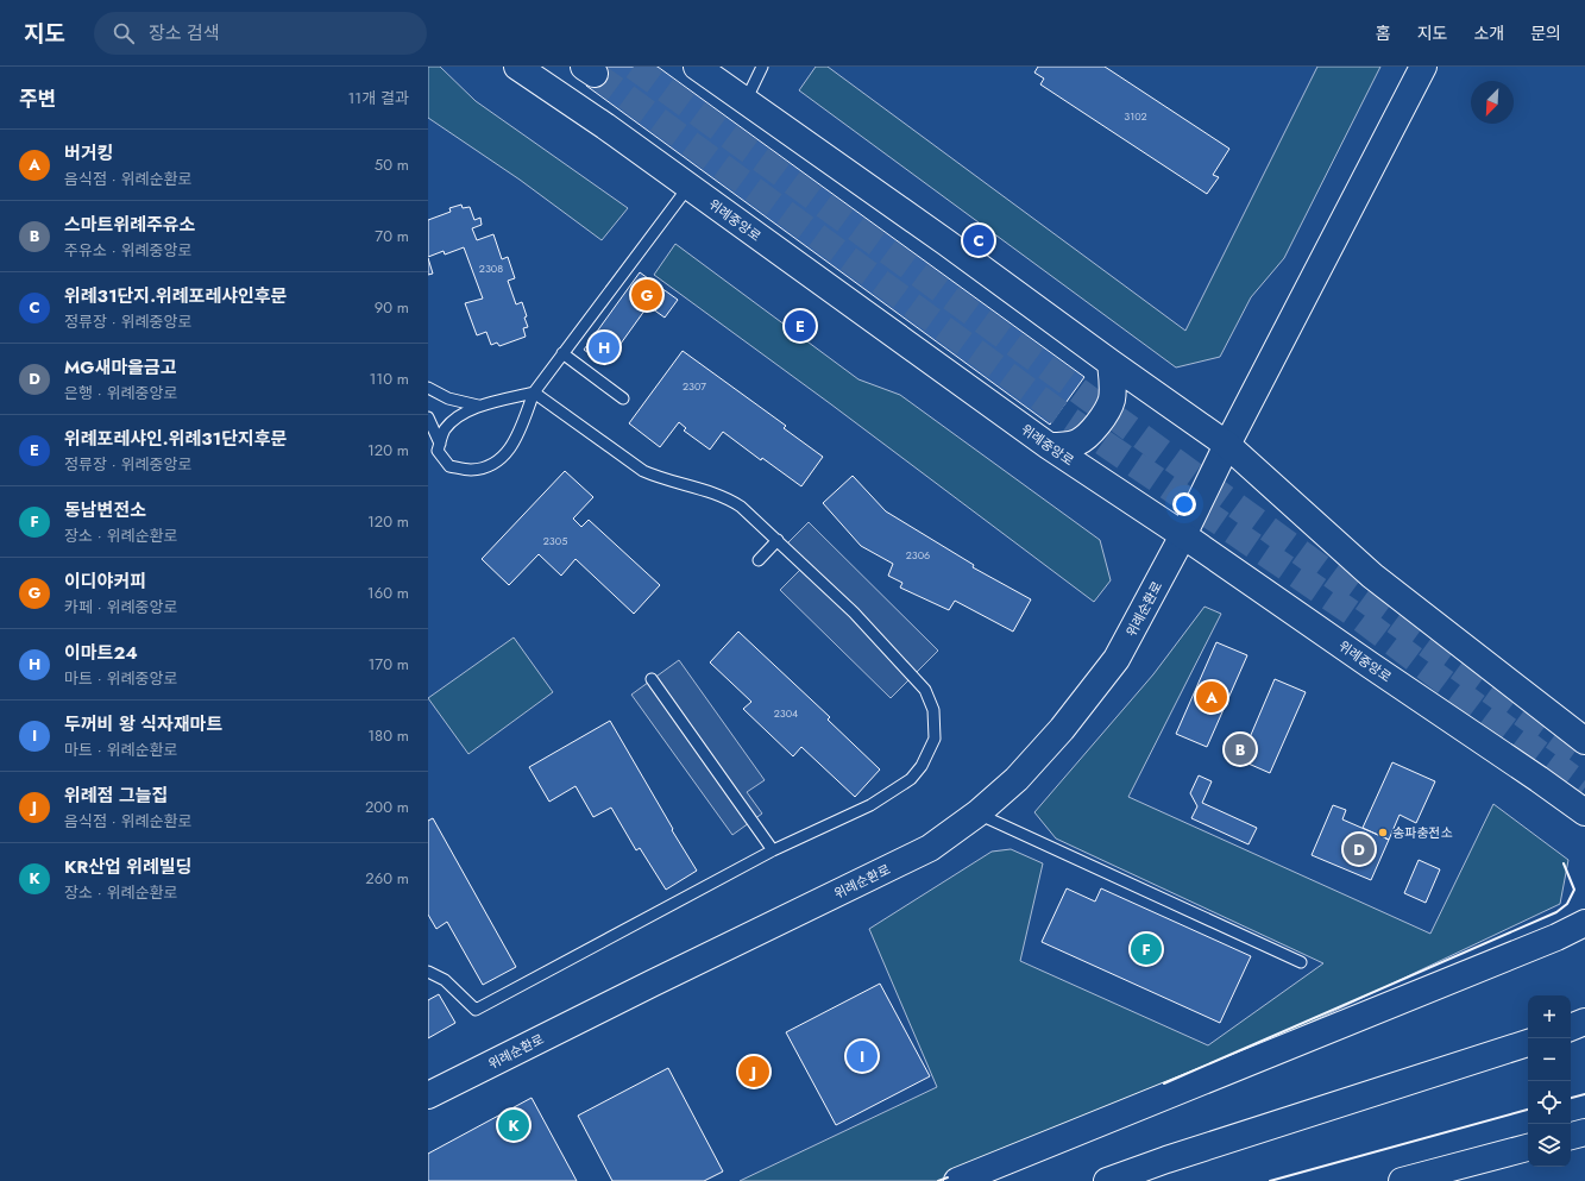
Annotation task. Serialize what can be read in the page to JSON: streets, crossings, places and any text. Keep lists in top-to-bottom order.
{
  "streets": {
    "main road": ["위례중앙로", "위례순환로"]
  },
  "crossings": [
    ["위례중앙로", "위례순환로"]
  ],
  "places": ["송파충전소"],
  "house_numbers": [
    "3102",
    "2308",
    "2307",
    "2305",
    "2306",
    "2304"
  ],
  "north": "bottom left",
  "page": {
    "header": "지도",
    "search": "장소 검색",
    "nav": [
      "홈",
      "지도",
      "소개",
      "문의"
    ],
    "heading": ["주변", "11개 결과"],
    "list": [
      {
        "mark": "A",
        "name": "버거킹",
        "note": "음식점 · 위례순환로",
        "value": "50 m"
      },
      {
        "mark": "B",
        "name": "스마트위례주유소",
        "note": "주유소 · 위례중앙로",
        "value": "70 m"
      },
      {
        "mark": "C",
        "name": "위례31단지.위례포레샤인후문",
        "note": "정류장 · 위례중앙로",
        "value": "90 m"
      },
      {
        "mark": "D",
        "name": "MG새마을금고",
        "note": "은행 · 위례중앙로",
        "value": "110 m"
      },
      {
        "mark": "E",
        "name": "위례포레샤인.위례31단지후문",
        "note": "정류장 · 위례중앙로",
        "value": "120 m"
      },
      {
        "mark": "F",
        "name": "동남변전소",
        "note": "장소 · 위례순환로",
        "value": "120 m"
      },
      {
        "mark": "G",
        "name": "이디야커피",
        "note": "카페 · 위례중앙로",
        "value": "160 m"
      },
      {
        "mark": "H",
        "name": "이마트24",
        "note": "마트 · 위례중앙로",
        "value": "170 m"
      },
      {
        "mark": "I",
        "name": "두꺼비 왕 식자재마트",
        "note": "마트 · 위례순환로",
        "value": "180 m"
      },
      {
        "mark": "J",
        "name": "위례점 그늘집",
        "note": "음식점 · 위례순환로",
        "value": "200 m"
      },
      {
        "mark": "K",
        "name": "KR산업 위례빌딩",
        "note": "장소 · 위례순환로",
        "value": "260 m"
      }
    ],
    "pins": [
      "C",
      "G",
      "E",
      "H",
      "A",
      "B",
      "D",
      "F",
      "I",
      "J",
      "K"
    ],
    "map_buttons": ["+", "−"]
  }
}
